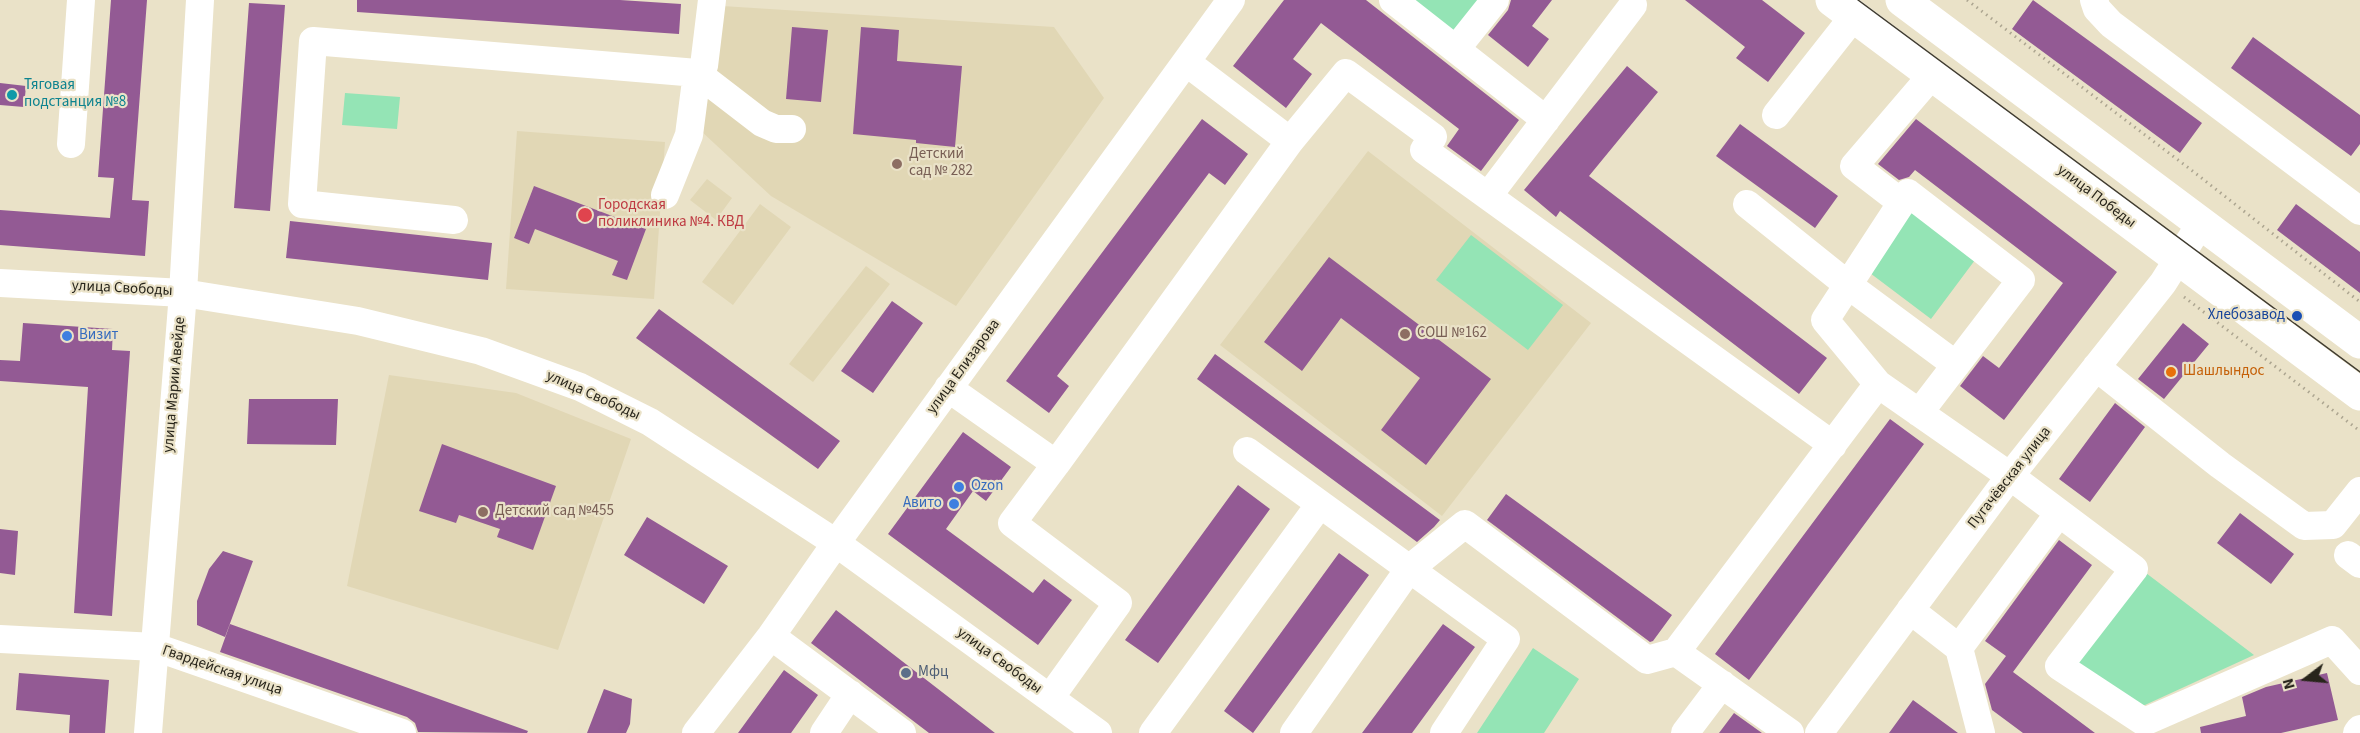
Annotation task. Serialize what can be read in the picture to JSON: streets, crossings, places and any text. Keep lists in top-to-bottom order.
{
  "streets": {
    "main road": ["улица Победы"],
    "street": [
      "улица Свободы",
      "улица Елизарова",
      "улица Марии Авейде",
      "Пугачёвская улица",
      "Гвардейская улица"
    ]
  },
  "crossings": [
    ["улица Победы", "Пугачёвская улица"],
    ["улица Свободы", "улица Елизарова"],
    ["улица Свободы", "улица Марии Авейде"],
    ["улица Марии Авейде", "Гвардейская улица"]
  ],
  "places": [
    "Тяговая подстанция №8",
    "Детский сад № 282",
    "Городская поликлиника №4. КВД",
    "Хлебозавод",
    "СОШ №162",
    "Визит",
    "Шашлындос",
    "Ozon",
    "Авито",
    "Детский сад №455",
    "Мфц"
  ],
  "north": "left"
}
